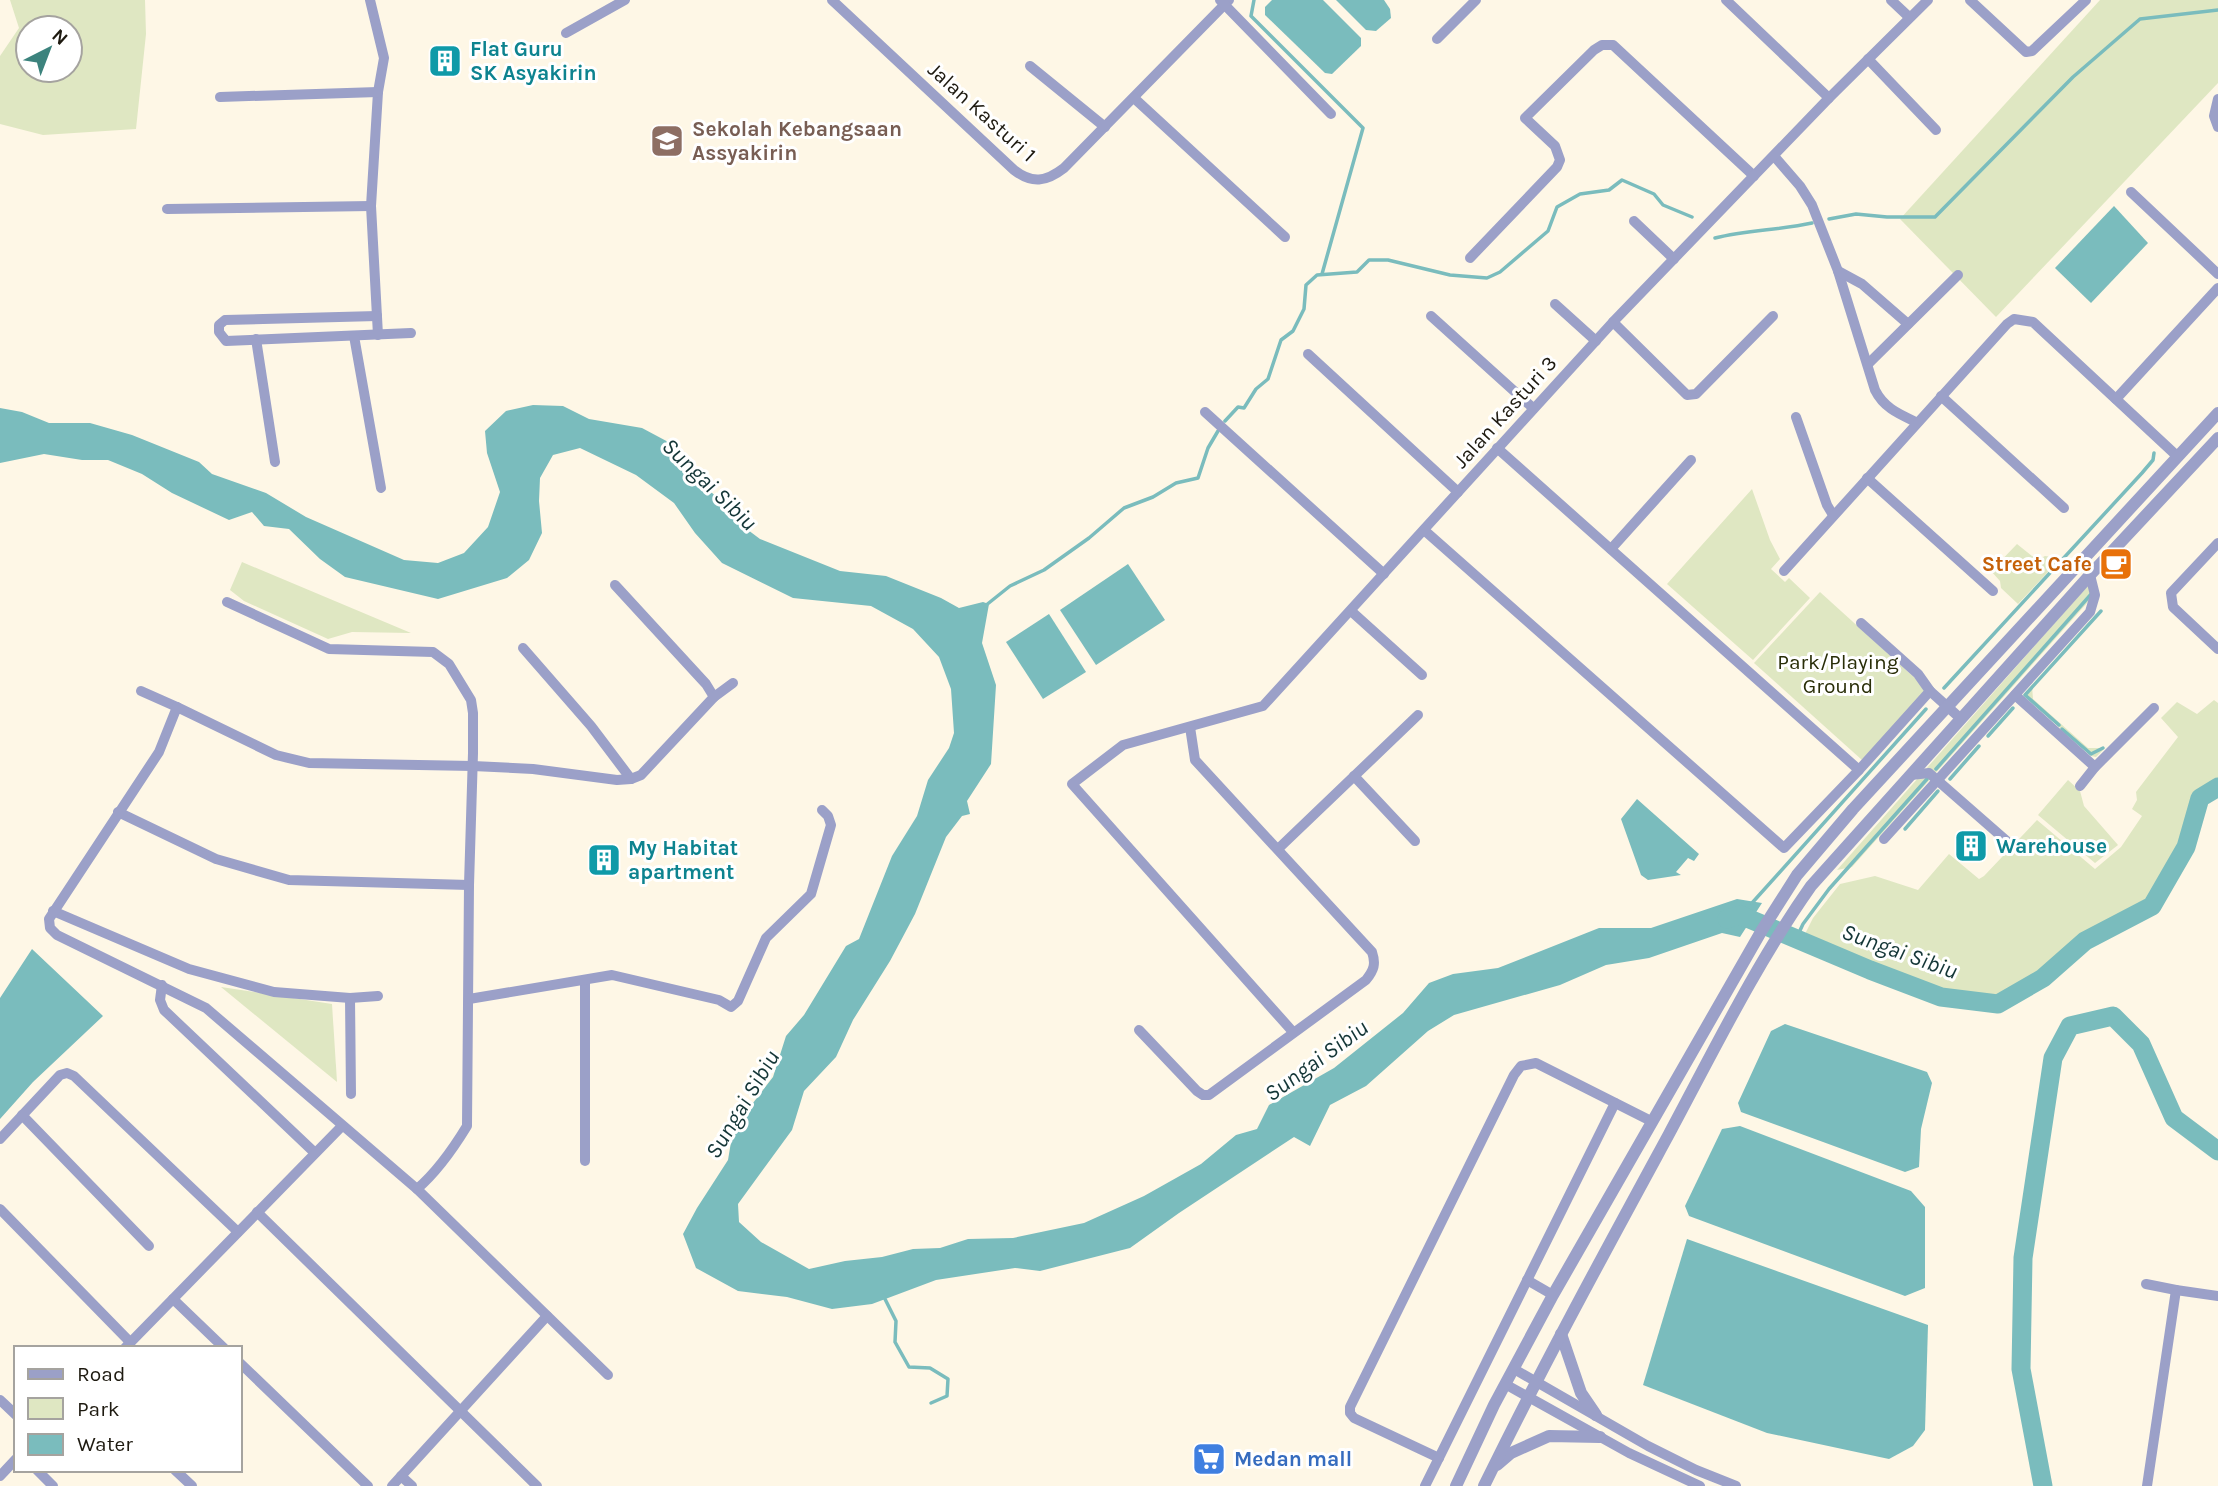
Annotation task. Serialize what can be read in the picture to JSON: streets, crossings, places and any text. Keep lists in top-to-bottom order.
{
  "streets": {
    "street": ["Jalan Kasturi 1", "Jalan Kasturi 3"]
  },
  "water": ["Sungai Sibiu"],
  "parks": ["Park/Playing Ground"],
  "places": {
    "building": ["Flat Guru SK Asyakirin", "Warehouse", "My Habitat apartment"],
    "school or university": ["Sekolah Kebangsaan Assyakirin"],
    "cafe": ["Street Cafe"],
    "supermarket": ["Medan mall"]
  },
  "legend": ["Road", "Park", "Water"],
  "north": "top right"
}
